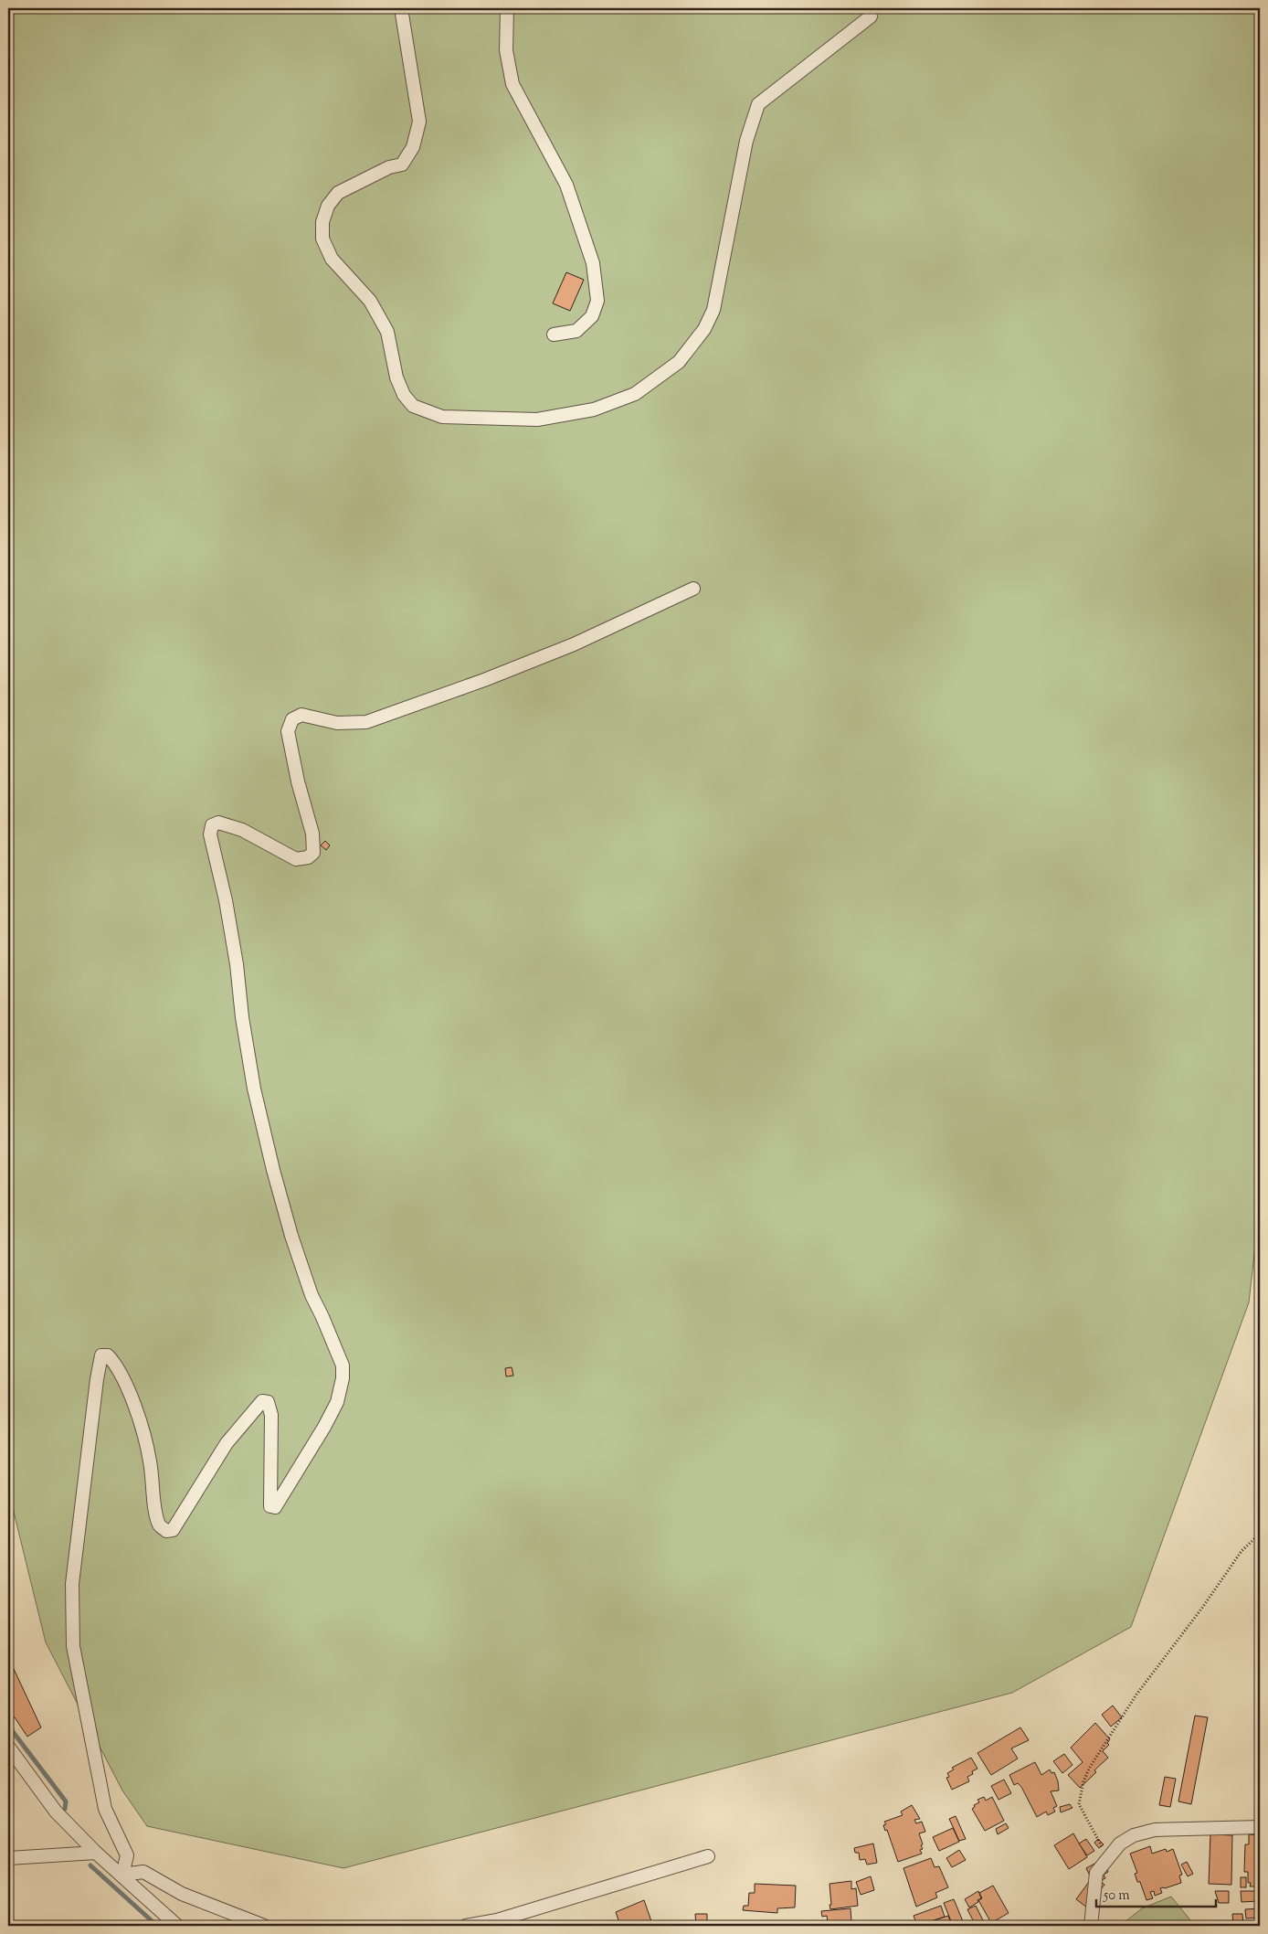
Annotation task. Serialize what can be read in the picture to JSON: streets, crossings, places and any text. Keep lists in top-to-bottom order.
{
  "scale_bar": "50 m"
}
